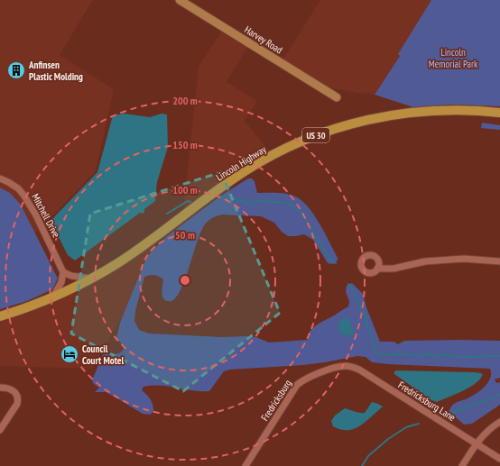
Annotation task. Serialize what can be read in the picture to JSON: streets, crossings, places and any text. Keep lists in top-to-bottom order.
{
  "streets": {
    "main road": ["US 30", "Lincoln Highway"],
    "street": [
      "Harvey Road",
      "Mitchell Drive",
      "Fredricksburg",
      "Fredricksburg Lane"
    ]
  },
  "crossings": [
    ["Fredricksburg", "Fredricksburg Lane"]
  ],
  "parks": ["Lincoln Memorial Park"],
  "places": {
    "building": ["Anfinsen Plastic Molding"],
    "hotel": ["Council Court Motel"]
  },
  "rings": [
    "200 m",
    "150 m",
    "100 m",
    "50 m"
  ]
}
